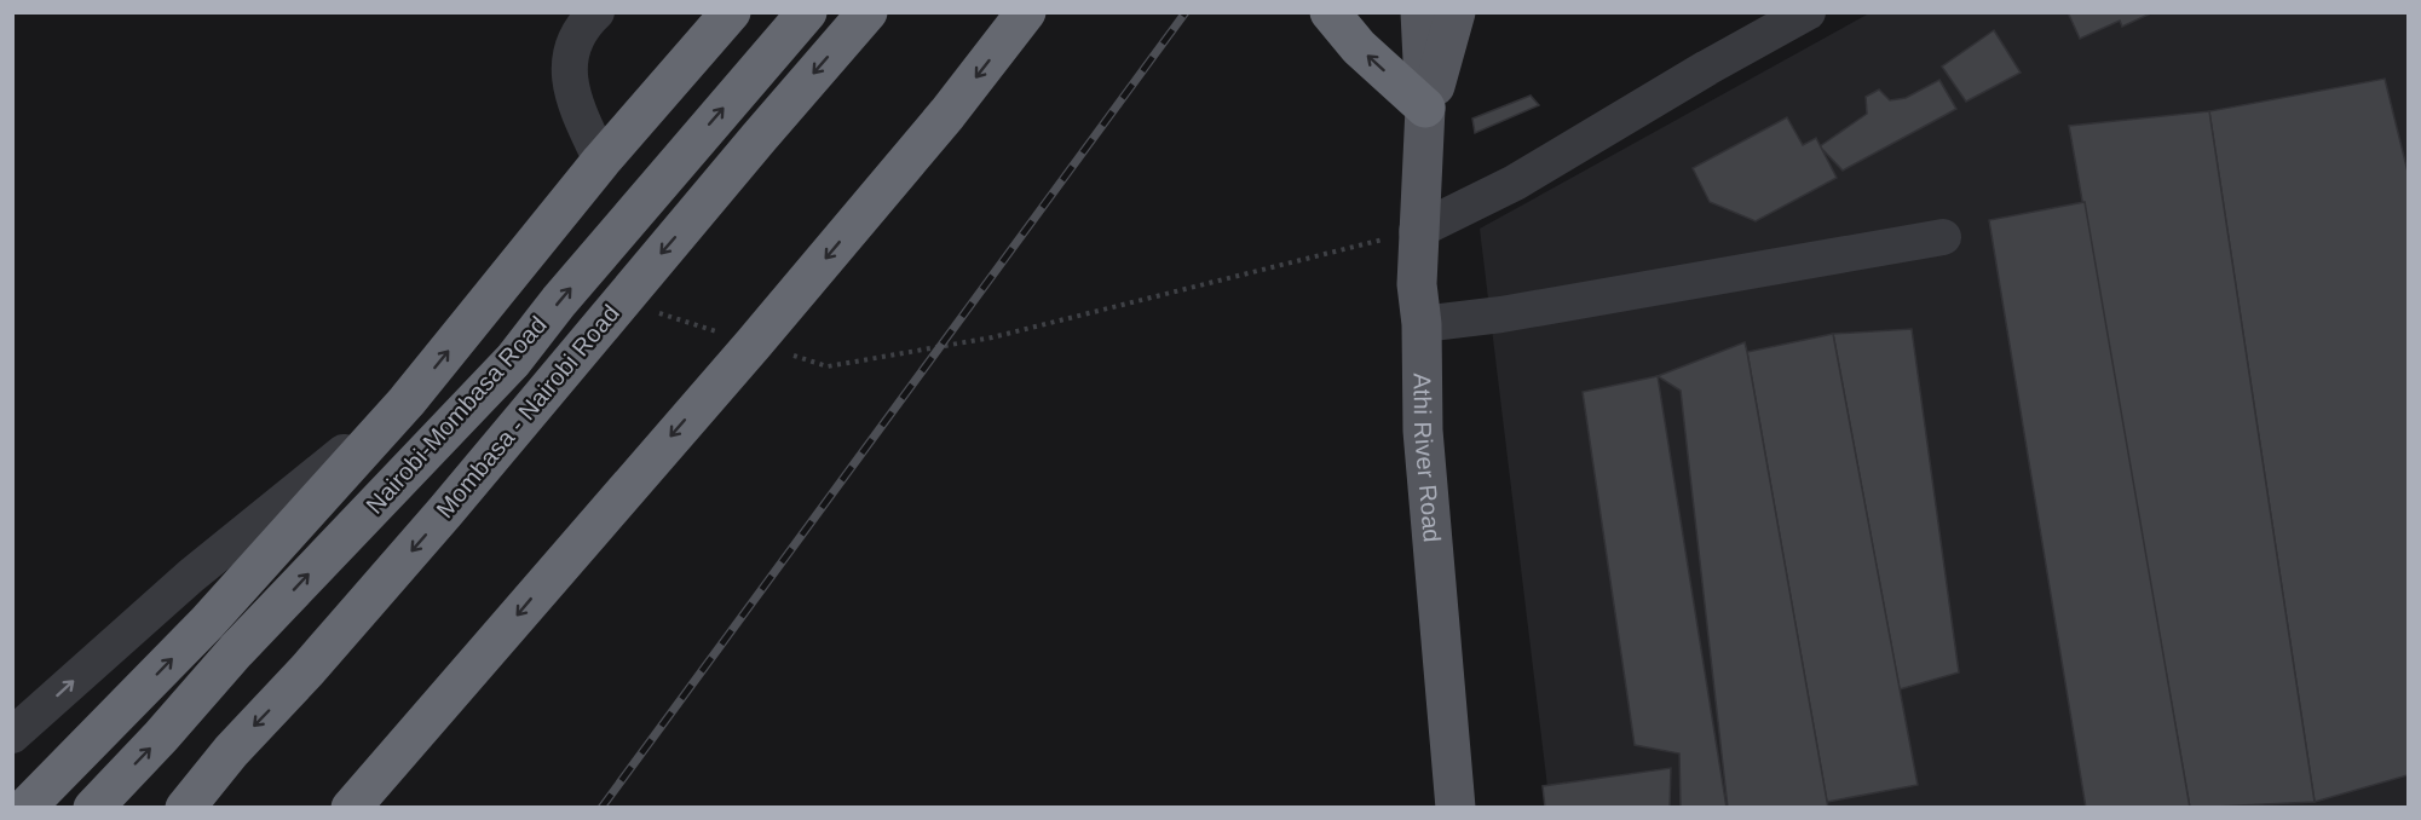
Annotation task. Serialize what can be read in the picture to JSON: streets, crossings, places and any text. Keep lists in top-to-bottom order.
{
  "streets": {
    "highway": ["Mombasa - Nairobi Road", "Nairobi-Mombasa Road"],
    "main road": ["Athi River Road"]
  }
}
